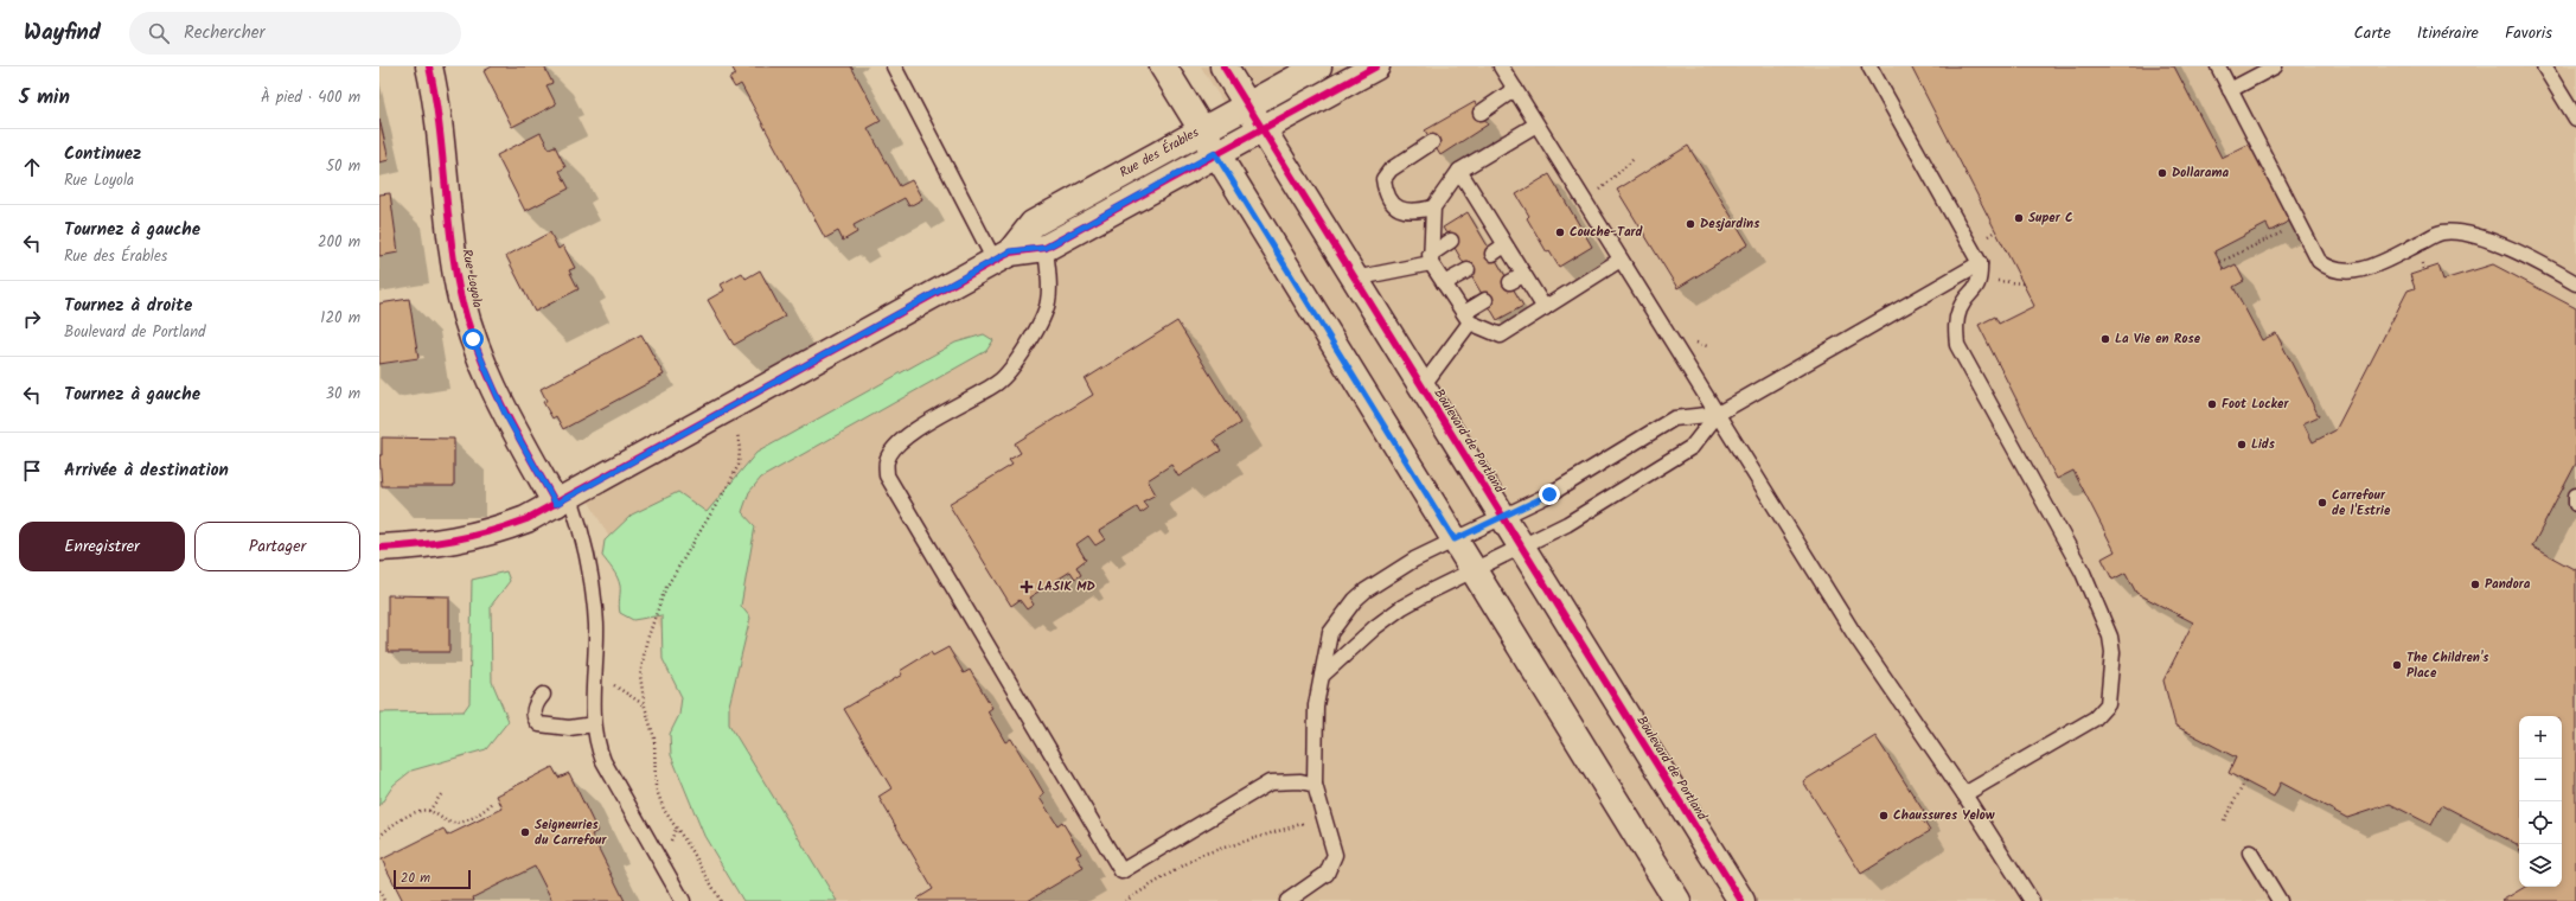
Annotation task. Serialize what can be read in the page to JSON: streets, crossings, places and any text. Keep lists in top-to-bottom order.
{
  "streets": {
    "main road": ["Rue des Érables", "Rue Loyola", "Boulevard de Portland"]
  },
  "crossings": [
    ["Rue des Érables", "Rue Loyola"],
    ["Rue des Érables", "Boulevard de Portland"]
  ],
  "places": {
    "other": [
      "Dollarama",
      "Super C",
      "Desjardins",
      "Couche-Tard",
      "La Vie en Rose",
      "Foot Locker",
      "Lids",
      "Carrefour de l'Estrie",
      "Pandora",
      "The Children's Place",
      "Chaussures Yelow",
      "Seigneuries du Carrefour"
    ],
    "health": ["LASIK MD"]
  },
  "scale_bar": "20 m",
  "page": {
    "header": "Wayfind",
    "search": "Rechercher",
    "nav": ["Carte", "Itinéraire", "Favoris"],
    "heading": ["5 min", "À pied · 400 m"],
    "list": [
      ["Continuez", "Rue Loyola", "50 m"],
      ["Tournez à gauche", "Rue des Érables", "200 m"],
      ["Tournez à droite", "Boulevard de Portland", "120 m"],
      ["Tournez à gauche", "30 m"],
      "Arrivée à destination"
    ],
    "buttons": ["Enregistrer", "Partager"],
    "map_buttons": ["+", "−"],
    "scale": "20 m"
  }
}
